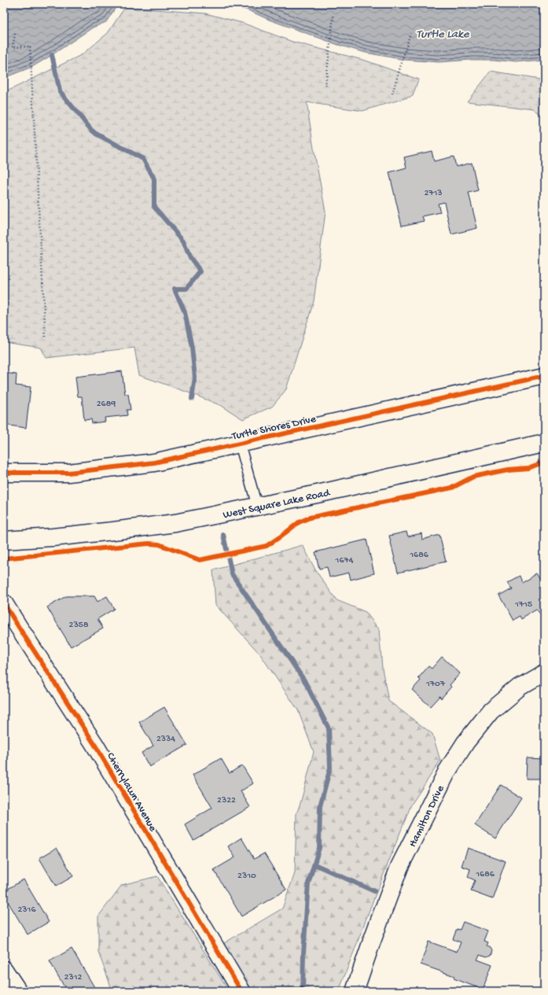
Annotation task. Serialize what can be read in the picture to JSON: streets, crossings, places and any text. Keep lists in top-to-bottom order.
{
  "streets": {
    "street": [
      "Turtle Shores Drive",
      "West Square Lake Road",
      "Cherrylawn Avenue",
      "Hamilton Drive"
    ]
  },
  "water": ["Turtle Lake"],
  "house_numbers": [
    "2713",
    "2689",
    "1686",
    "1674",
    "1715",
    "2358",
    "1707",
    "2334",
    "2322",
    "1686",
    "2310",
    "2316",
    "2312"
  ]
}
